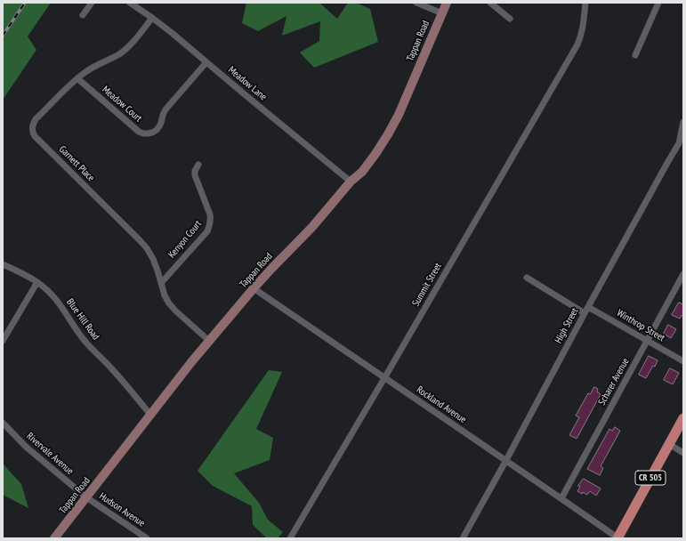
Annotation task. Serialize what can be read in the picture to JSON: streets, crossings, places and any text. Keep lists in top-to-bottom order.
{
  "streets": {
    "main road": ["CR 505"],
    "street": [
      "Tappan Road",
      "Meadow Lane",
      "Meadow Court",
      "Garnett Place",
      "Kenyon Court",
      "Summit Street",
      "Blue Hill Road",
      "High Street",
      "Winthrop Street",
      "Scharer Avenue",
      "Rockland Avenue",
      "Rivervale Avenue",
      "Hudson Avenue"
    ]
  },
  "crossings": [
    ["Tappan Road", "Meadow Lane"],
    ["Tappan Road", "Garnett Place"],
    ["Tappan Road", "Blue Hill Road"],
    ["Tappan Road", "Rockland Avenue"],
    ["Tappan Road", "Rivervale Avenue"],
    ["Tappan Road", "Hudson Avenue"],
    ["Meadow Lane", "Meadow Court"],
    ["Meadow Lane", "Garnett Place"],
    ["Meadow Court", "Garnett Place"],
    ["Garnett Place", "Kenyon Court"],
    ["Summit Street", "Rockland Avenue"],
    ["High Street", "Winthrop Street"],
    ["High Street", "Rockland Avenue"],
    ["Winthrop Street", "Scharer Avenue"],
    ["Scharer Avenue", "Rockland Avenue"],
    ["Rockland Avenue", "CR 505"],
    ["Rivervale Avenue", "Hudson Avenue"]
  ]
}
